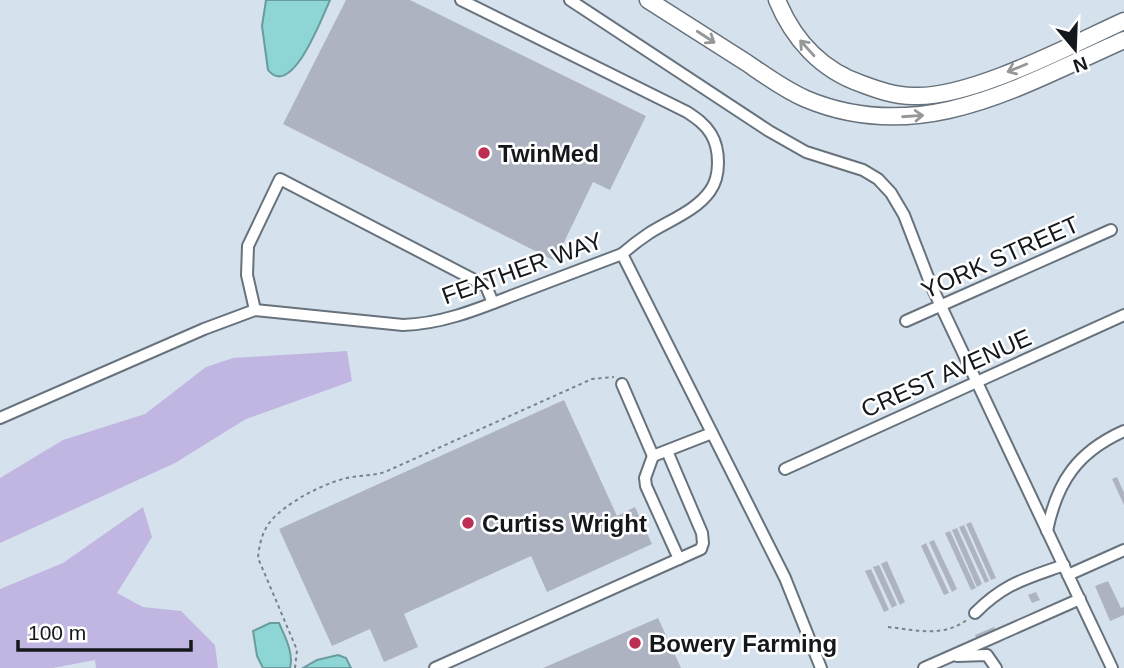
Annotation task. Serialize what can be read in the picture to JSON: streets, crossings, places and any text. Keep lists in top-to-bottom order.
{
  "streets": {
    "street": ["YORK STREET", "FEATHER WAY", "CREST AVENUE"]
  },
  "places": ["TwinMed", "Curtiss Wright", "Bowery Farming"],
  "scale_bar": "100 m",
  "north": "bottom"
}
